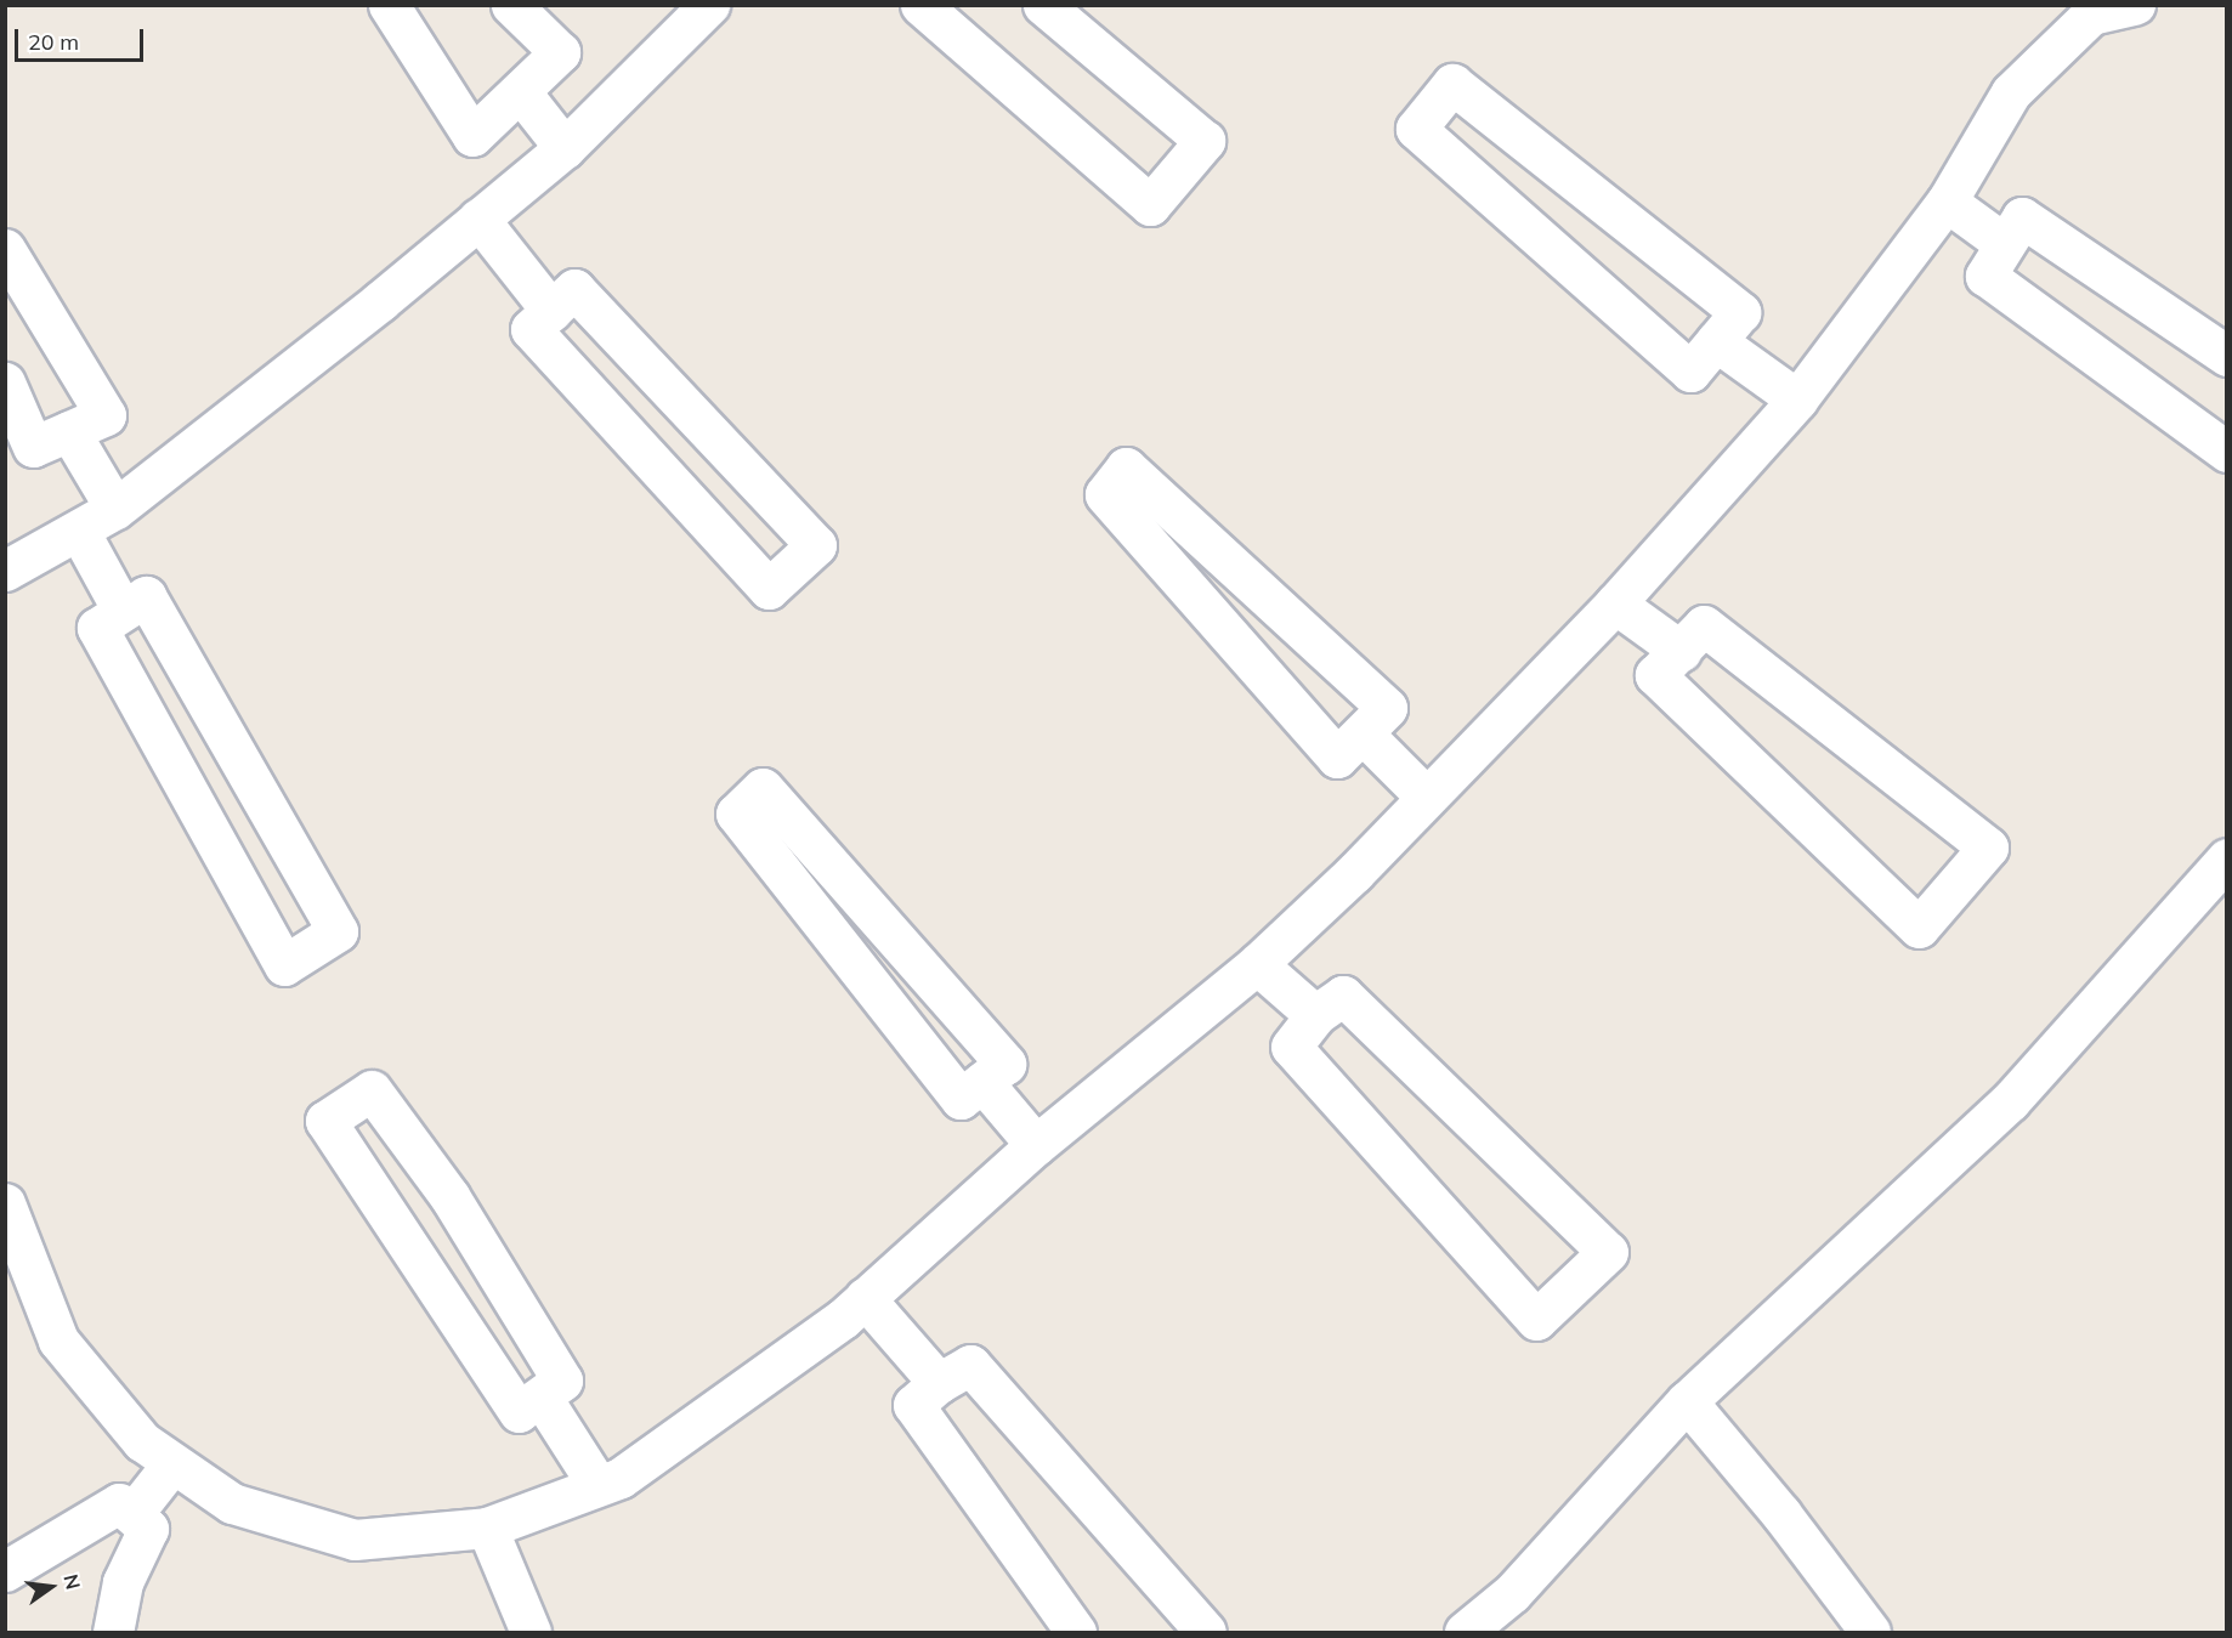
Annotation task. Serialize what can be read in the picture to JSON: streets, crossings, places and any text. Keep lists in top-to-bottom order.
{
  "scale_bar": "20 m",
  "north": "right"
}
